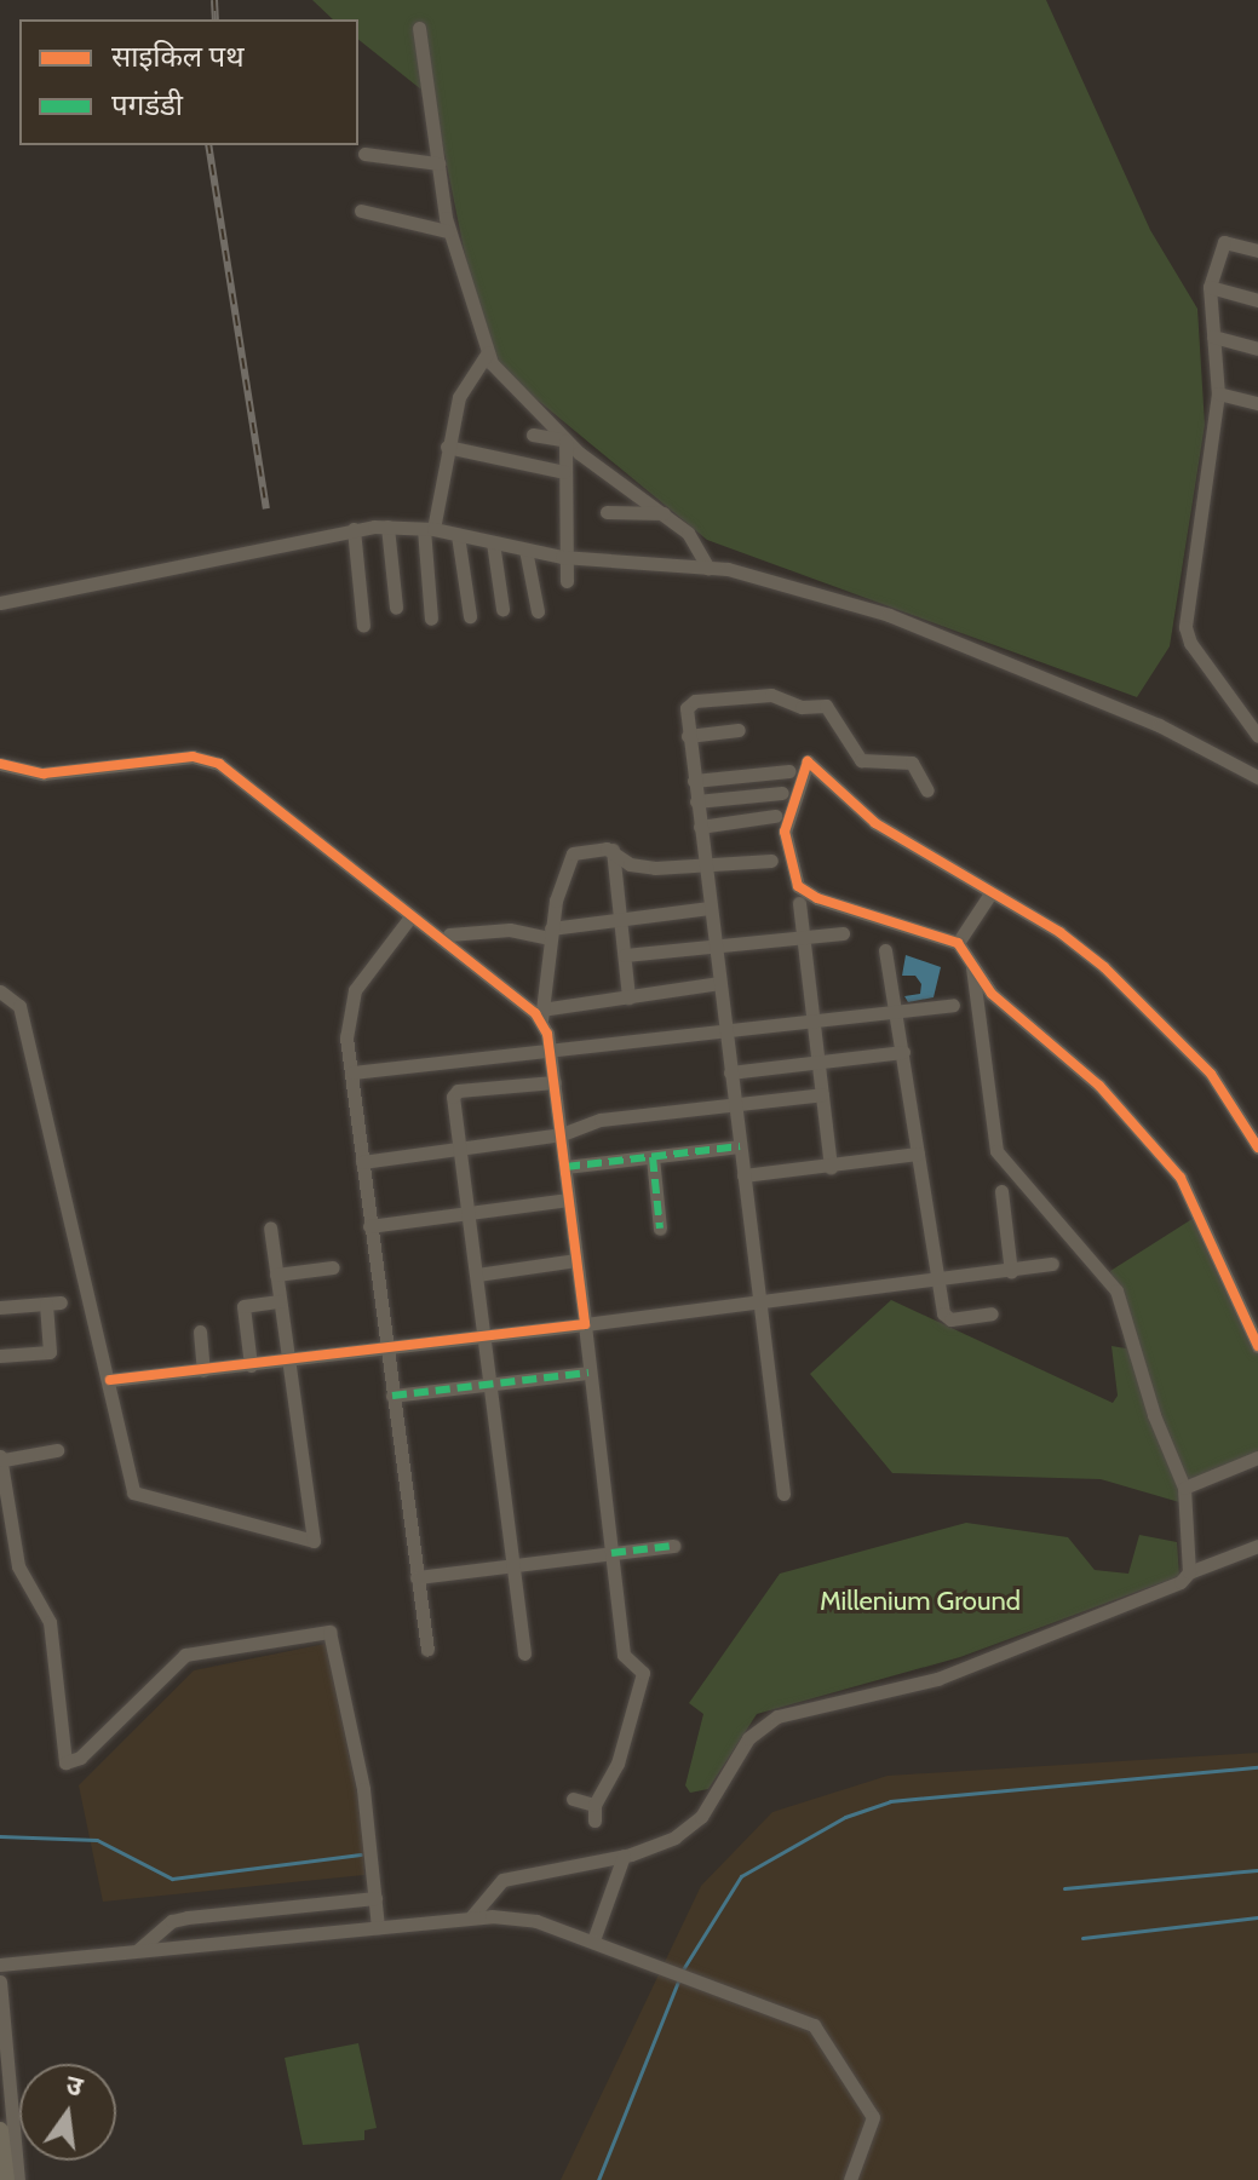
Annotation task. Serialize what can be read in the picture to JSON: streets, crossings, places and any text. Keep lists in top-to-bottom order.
{
  "parks": ["Millenium Ground"],
  "legend": ["साइकिल पथ", "पगडंडी"],
  "north": "top"
}
